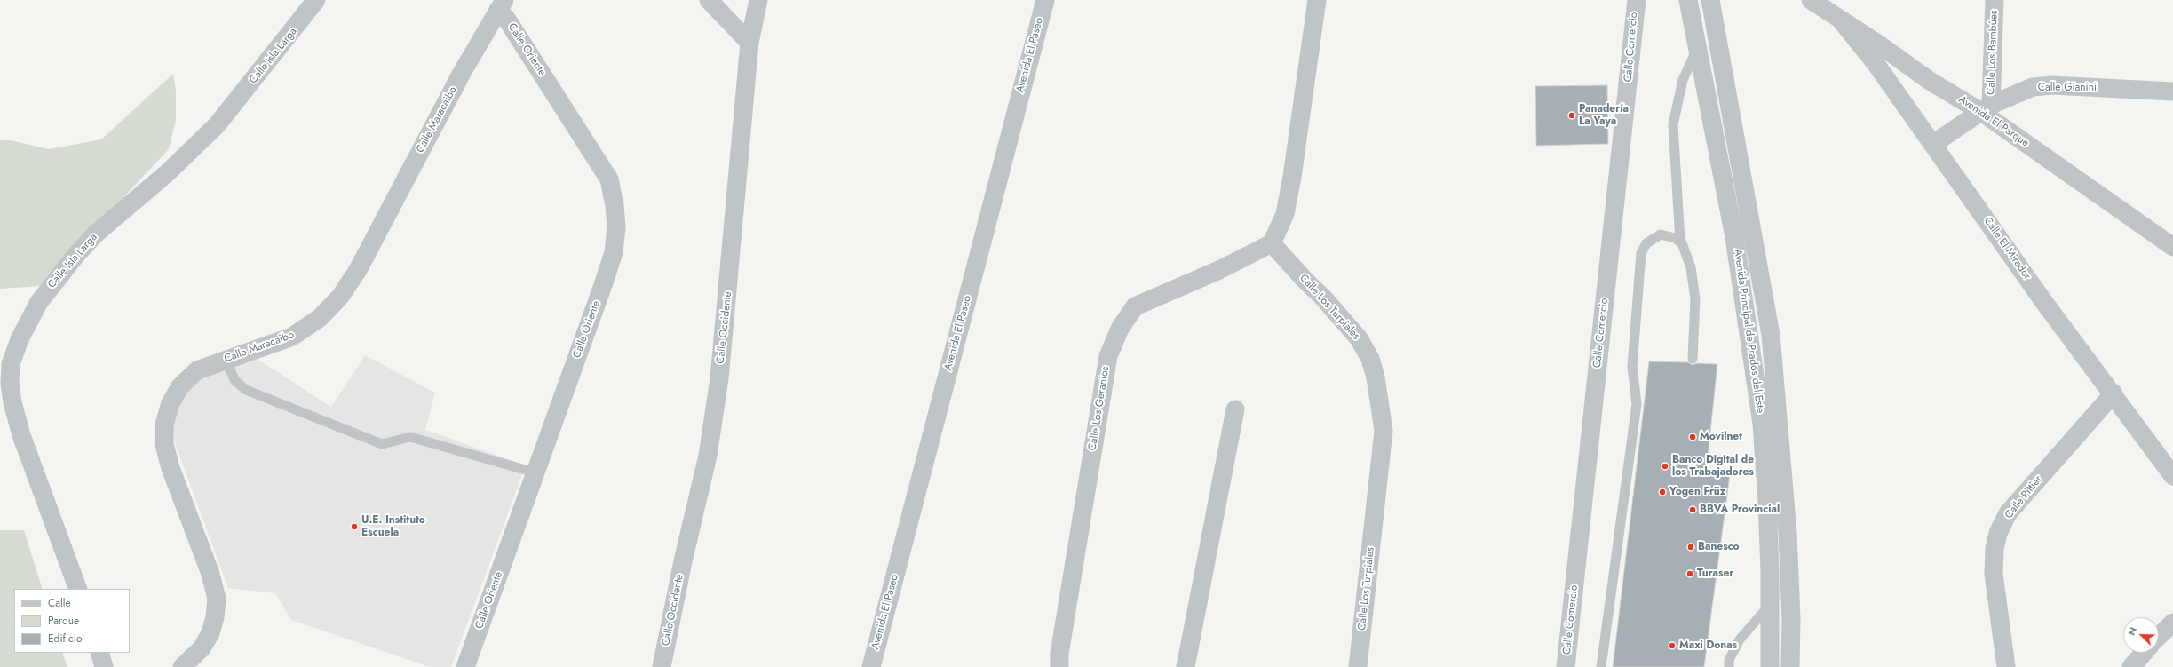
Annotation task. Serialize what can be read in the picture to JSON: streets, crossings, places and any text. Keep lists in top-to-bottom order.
{
  "streets": {
    "street": [
      "Calle Comercio",
      "Calle Oriente",
      "Calle Los Bambúes",
      "Avenida El Paseo",
      "Calle Isla Larga",
      "Calle Gianini",
      "Calle Maracaibo",
      "Avenida El Parque",
      "Calle El Mirador",
      "Calle Los Turpiales",
      "Calle Occidente",
      "Avenida Principal de Prados del Este",
      "Calle Los Geranios",
      "Calle Pittier"
    ]
  },
  "crossings": [
    ["Calle Oriente", "Calle Maracaibo"],
    ["Calle Los Bambúes", "Calle Gianini"],
    ["Calle Los Bambúes", "Avenida El Parque"],
    ["Calle Gianini", "Avenida El Parque"],
    ["Calle Gianini", "Calle El Mirador"],
    ["Avenida El Parque", "Calle El Mirador"],
    ["Calle El Mirador", "Calle Pittier"],
    ["Calle Los Turpiales", "Calle Los Geranios"]
  ],
  "places": [
    "Panadería La Yaya",
    "Movilnet",
    "Banco Digital de los Trabajadores",
    "Yogen Früz",
    "BBVA Provincial",
    "U.E. Instituto Escuela",
    "Banesco",
    "Turaser",
    "Maxi Donas"
  ],
  "legend": ["Calle", "Parque", "Edificio"],
  "north": "top left"
}
